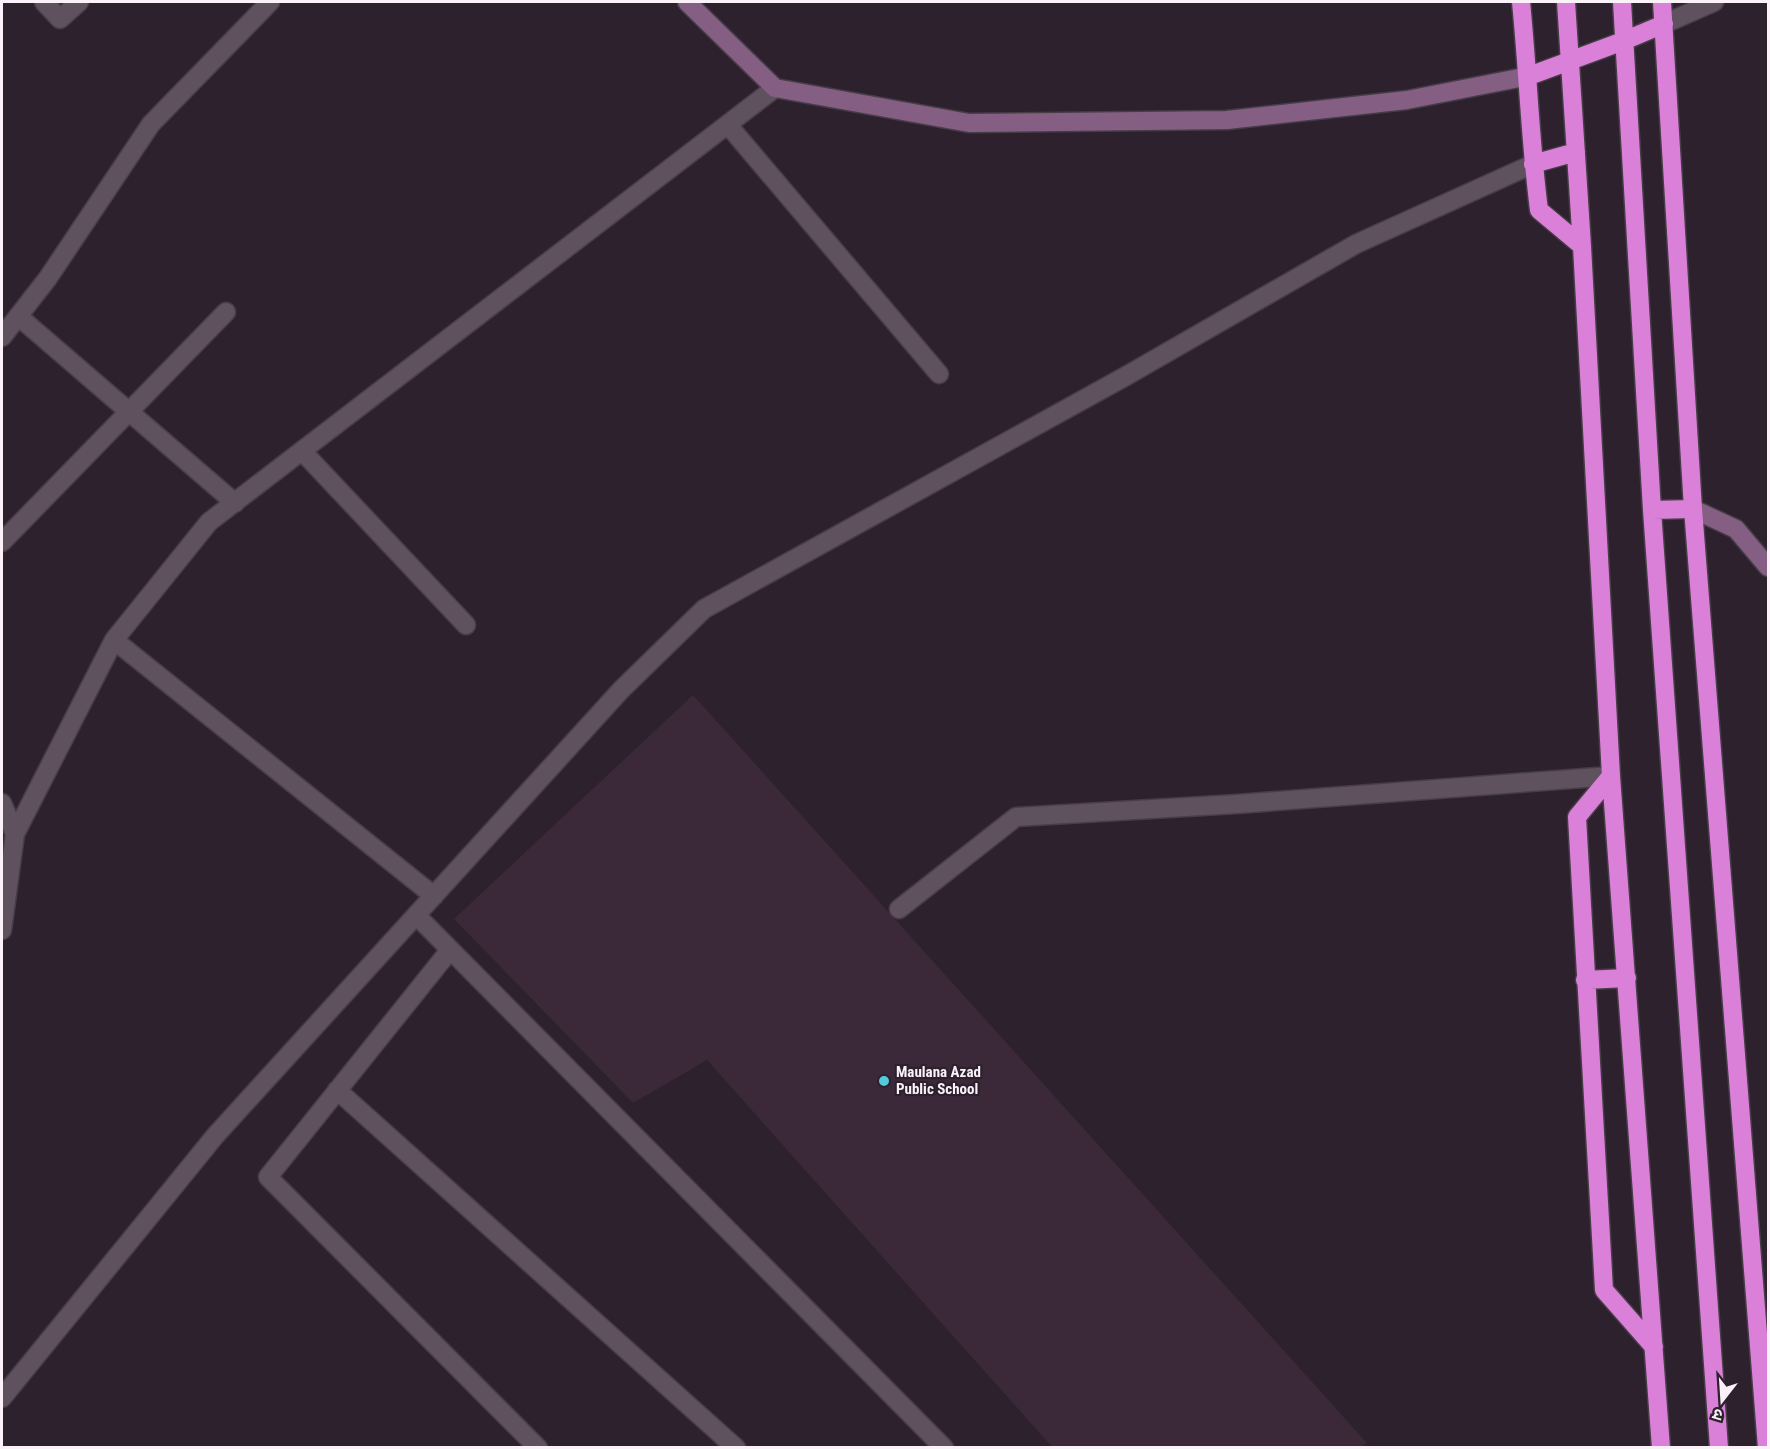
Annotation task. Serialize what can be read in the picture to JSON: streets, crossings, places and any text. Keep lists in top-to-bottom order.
{
  "places": ["Maulana Azad Public School"],
  "north": "bottom"
}
